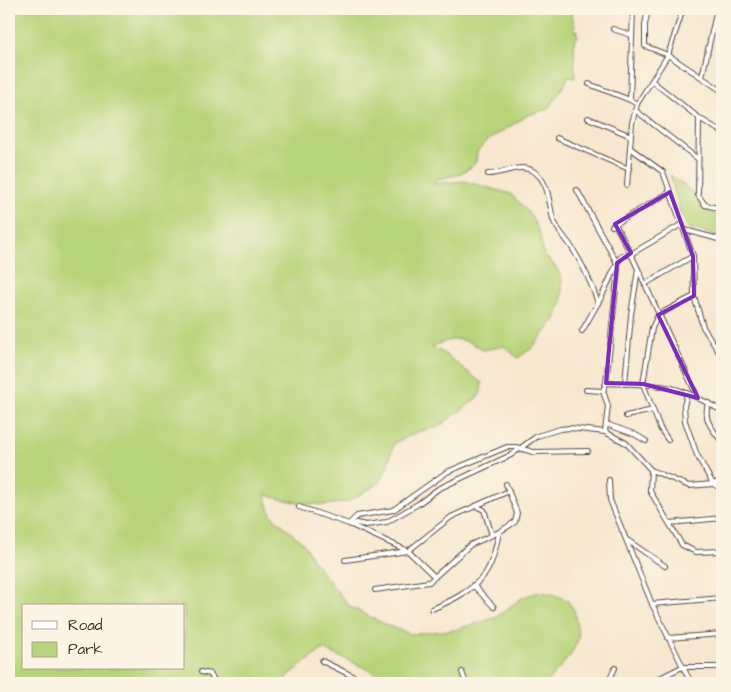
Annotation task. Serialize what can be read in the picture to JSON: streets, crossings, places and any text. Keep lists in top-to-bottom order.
{
  "legend": ["Road", "Park"]
}
